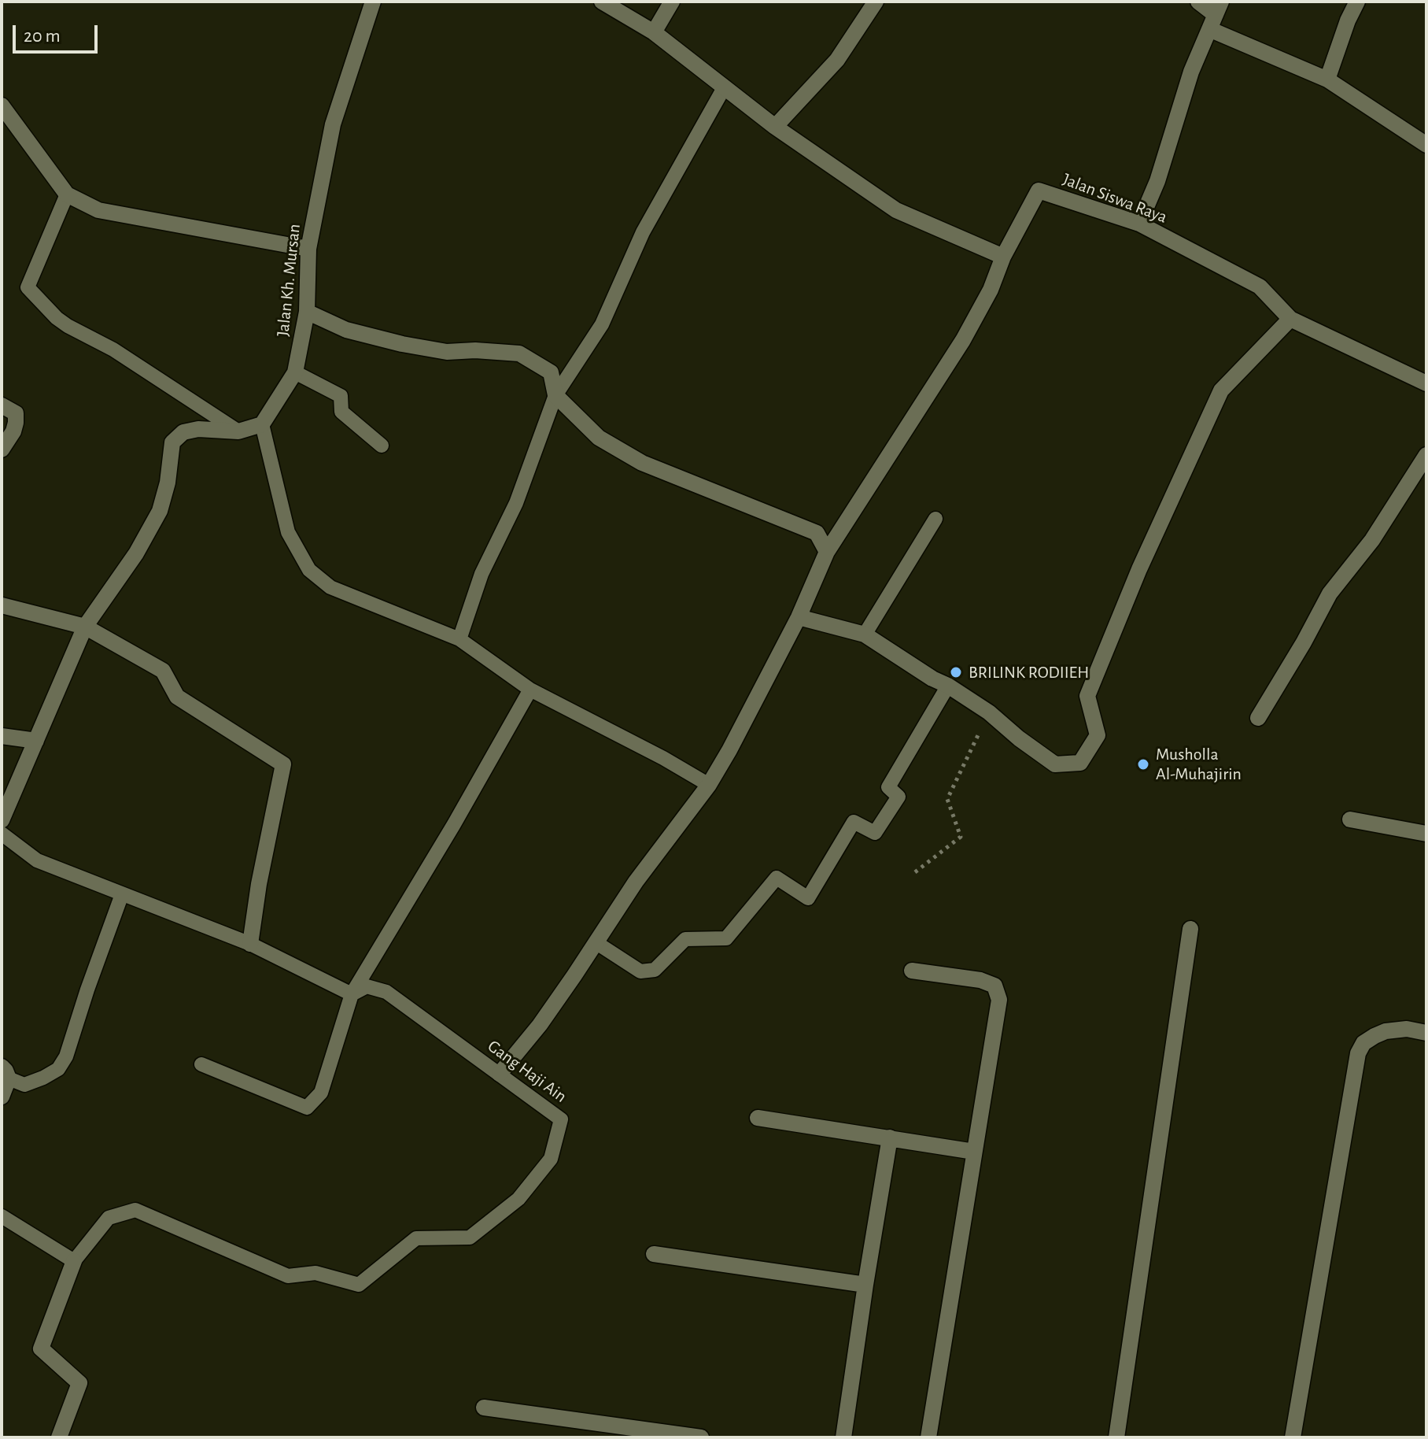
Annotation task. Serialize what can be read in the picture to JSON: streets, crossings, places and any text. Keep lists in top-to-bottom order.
{
  "streets": {
    "street": ["Jalan Siswa Raya", "Jalan Kh. Mursan"],
    "lane": ["Gang Haji Ain"]
  },
  "places": ["BRILINK RODIIEH", "Musholla Al-Muhajirin"],
  "scale_bar": "20 m"
}
